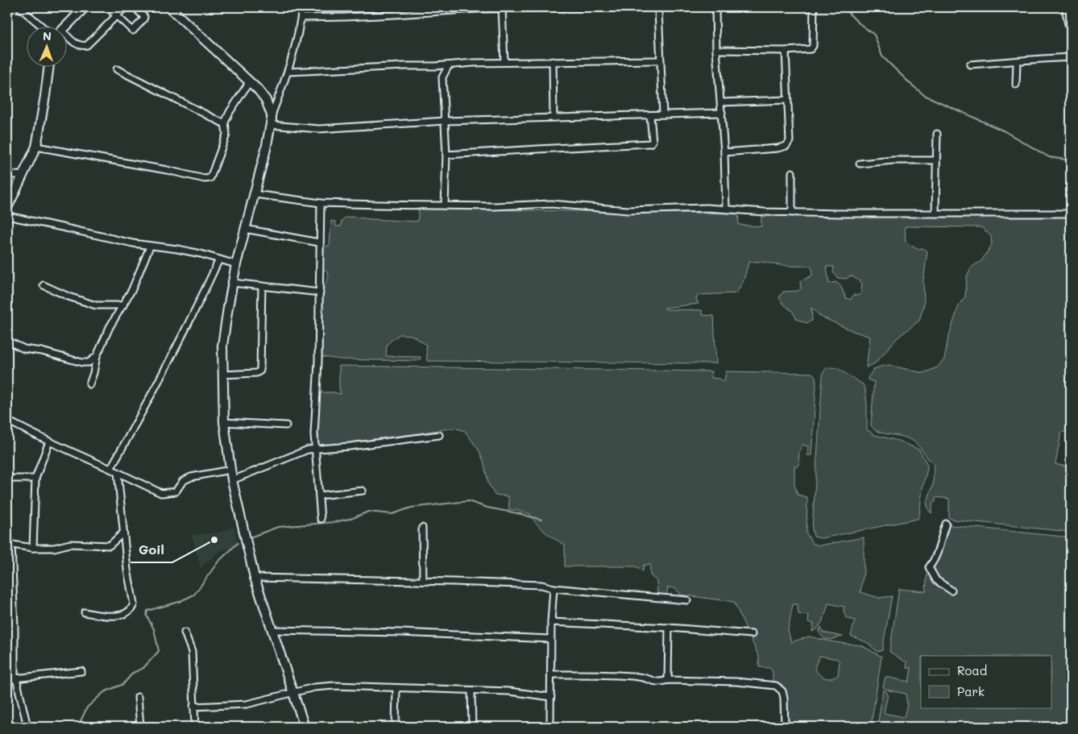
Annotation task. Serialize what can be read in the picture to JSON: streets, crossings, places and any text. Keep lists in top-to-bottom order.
{
  "places": ["Goil"],
  "legend": ["Road", "Park"],
  "north": "top"
}
